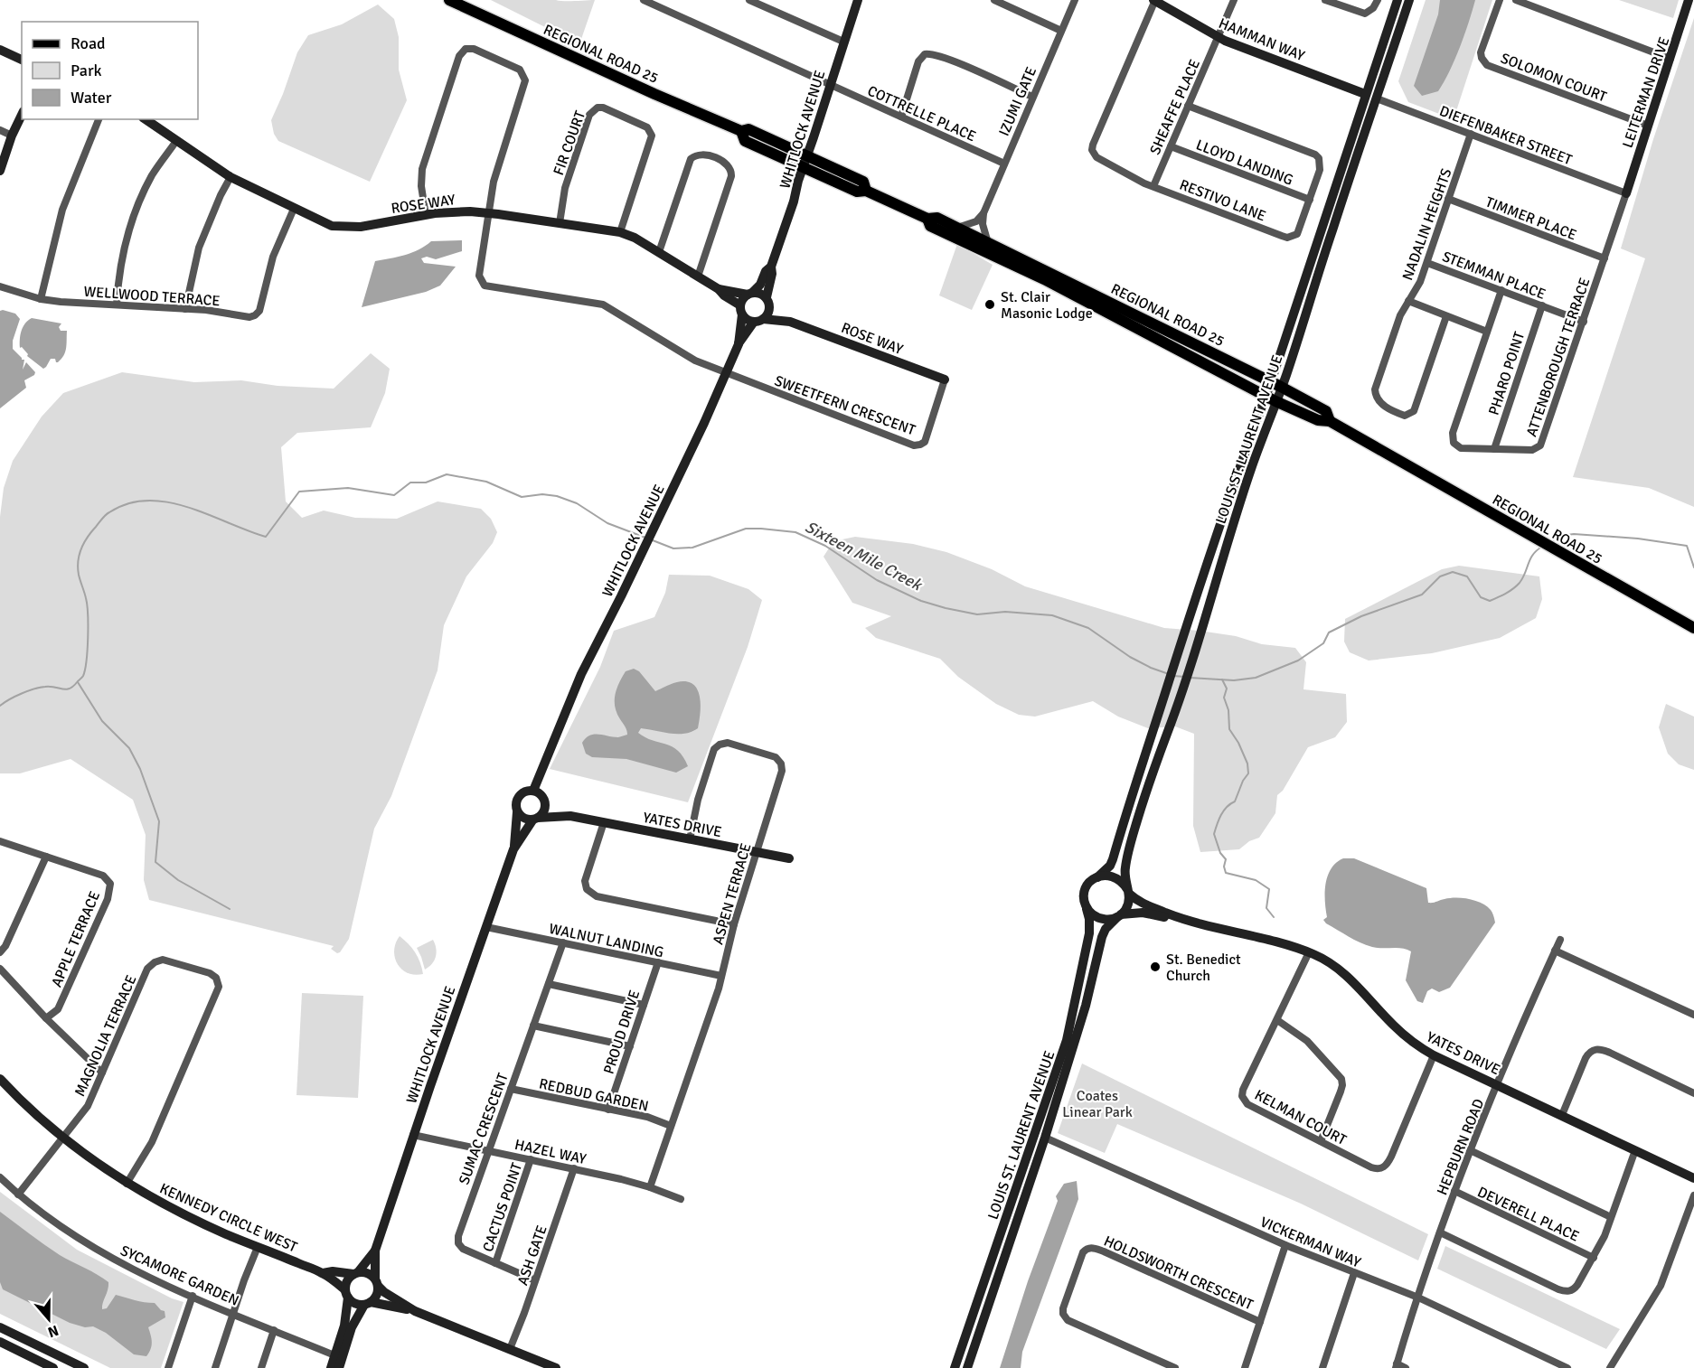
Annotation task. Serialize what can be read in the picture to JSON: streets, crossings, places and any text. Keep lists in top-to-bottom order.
{
  "streets": {
    "main road": ["REGIONAL ROAD 25"],
    "street": [
      "HAMMAN WAY",
      "SOLOMON COURT",
      "LEITERMAN DRIVE",
      "IZUMI GATE",
      "SHEAFFE PLACE",
      "COTTRELLE PLACE",
      "WHITLOCK AVENUE",
      "DIEFENBAKER STREET",
      "FIR COURT",
      "LLOYD LANDING",
      "RESTIVO LANE",
      "ROSE WAY",
      "TIMMER PLACE",
      "NADALIN HEIGHTS",
      "STEMMAN PLACE",
      "WELLWOOD TERRACE",
      "ATTENBOROUGH TERRACE",
      "PHARO POINT",
      "SWEETFERN CRESCENT",
      "LOUIS ST. LAURENT AVENUE",
      "YATES DRIVE",
      "ASPEN TERRACE",
      "APPLE TERRACE",
      "WALNUT LANDING",
      "PROUD DRIVE",
      "MAGNOLIA TERRACE",
      "REDBUD GARDEN",
      "KELMAN COURT",
      "SUMAC CRESCENT",
      "HEPBURN ROAD",
      "HAZEL WAY",
      "CACTUS POINT",
      "DEVERELL PLACE",
      "KENNEDY CIRCLE WEST",
      "VICKERMAN WAY",
      "ASH GATE",
      "HOLDSWORTH CRESCENT",
      "SYCAMORE GARDEN"
    ]
  },
  "crossings": [
    ["HAMMAN WAY", "SHEAFFE PLACE"],
    ["HAMMAN WAY", "RESTIVO LANE"],
    ["HAMMAN WAY", "LOUIS ST. LAURENT AVENUE"],
    ["REGIONAL ROAD 25", "WHITLOCK AVENUE"],
    ["REGIONAL ROAD 25", "LOUIS ST. LAURENT AVENUE"],
    ["SOLOMON COURT", "LEITERMAN DRIVE"],
    ["LEITERMAN DRIVE", "DIEFENBAKER STREET"],
    ["LEITERMAN DRIVE", "ATTENBOROUGH TERRACE"],
    ["IZUMI GATE", "COTTRELLE PLACE"],
    ["SHEAFFE PLACE", "LLOYD LANDING"],
    ["SHEAFFE PLACE", "RESTIVO LANE"],
    ["COTTRELLE PLACE", "WHITLOCK AVENUE"],
    ["WHITLOCK AVENUE", "ROSE WAY"],
    ["WHITLOCK AVENUE", "SWEETFERN CRESCENT"],
    ["WHITLOCK AVENUE", "YATES DRIVE"],
    ["WHITLOCK AVENUE", "WALNUT LANDING"],
    ["WHITLOCK AVENUE", "HAZEL WAY"],
    ["WHITLOCK AVENUE", "KENNEDY CIRCLE WEST"],
    ["DIEFENBAKER STREET", "NADALIN HEIGHTS"],
    ["DIEFENBAKER STREET", "ATTENBOROUGH TERRACE"],
    ["DIEFENBAKER STREET", "LOUIS ST. LAURENT AVENUE"],
    ["FIR COURT", "ROSE WAY"],
    ["LLOYD LANDING", "RESTIVO LANE"],
    ["ROSE WAY", "WELLWOOD TERRACE"],
    ["ROSE WAY", "SWEETFERN CRESCENT"],
    ["TIMMER PLACE", "NADALIN HEIGHTS"],
    ["TIMMER PLACE", "ATTENBOROUGH TERRACE"],
    ["NADALIN HEIGHTS", "STEMMAN PLACE"],
    ["STEMMAN PLACE", "ATTENBOROUGH TERRACE"],
    ["STEMMAN PLACE", "PHARO POINT"],
    ["ATTENBOROUGH TERRACE", "PHARO POINT"],
    ["LOUIS ST. LAURENT AVENUE", "YATES DRIVE"],
    ["LOUIS ST. LAURENT AVENUE", "VICKERMAN WAY"],
    ["YATES DRIVE", "ASPEN TERRACE"],
    ["YATES DRIVE", "KELMAN COURT"],
    ["YATES DRIVE", "HEPBURN ROAD"],
    ["ASPEN TERRACE", "WALNUT LANDING"],
    ["ASPEN TERRACE", "REDBUD GARDEN"],
    ["ASPEN TERRACE", "HAZEL WAY"],
    ["WALNUT LANDING", "PROUD DRIVE"],
    ["WALNUT LANDING", "SUMAC CRESCENT"],
    ["PROUD DRIVE", "REDBUD GARDEN"],
    ["MAGNOLIA TERRACE", "KENNEDY CIRCLE WEST"],
    ["MAGNOLIA TERRACE", "SYCAMORE GARDEN"],
    ["REDBUD GARDEN", "SUMAC CRESCENT"],
    ["SUMAC CRESCENT", "HAZEL WAY"],
    ["SUMAC CRESCENT", "CACTUS POINT"],
    ["SUMAC CRESCENT", "ASH GATE"],
    ["HEPBURN ROAD", "DEVERELL PLACE"],
    ["HEPBURN ROAD", "VICKERMAN WAY"],
    ["HAZEL WAY", "CACTUS POINT"],
    ["HAZEL WAY", "ASH GATE"]
  ],
  "water": ["Sixteen Mile Creek"],
  "parks": ["Coates Linear Park"],
  "places": ["St. Clair Masonic Lodge", "St. Benedict Church"],
  "legend": ["Road", "Park", "Water"],
  "north": "bottom"
}
